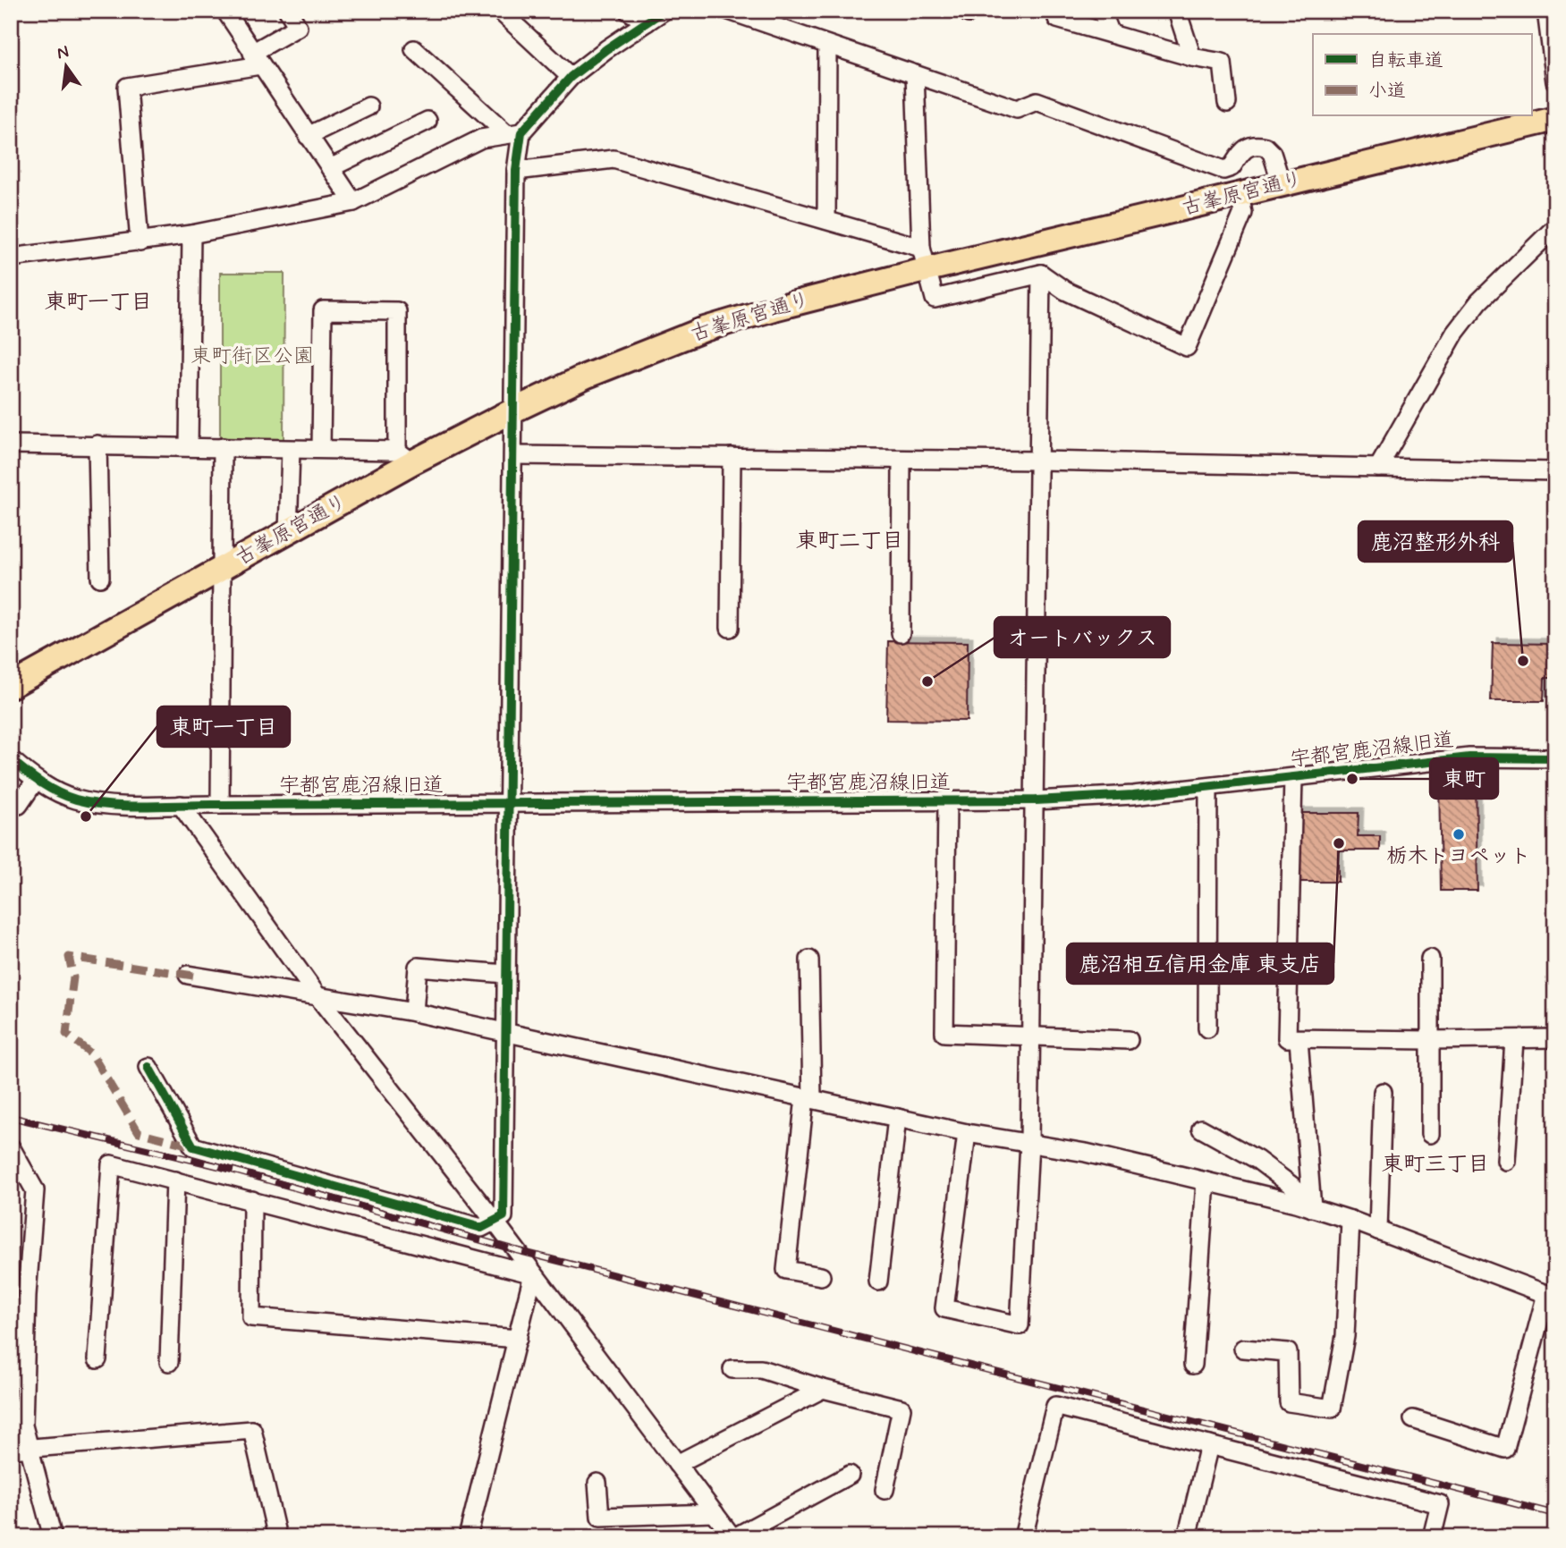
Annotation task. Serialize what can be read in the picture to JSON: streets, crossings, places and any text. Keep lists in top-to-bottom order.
{
  "streets": {
    "main road": ["古峯原宮通り"],
    "street": ["宇都宮鹿沼線旧道"]
  },
  "districts": ["東町一丁目", "東町二丁目", "東町三丁目"],
  "parks": ["東町街区公園"],
  "places": [
    "鹿沼整形外科",
    "オートバックス",
    "東町",
    "東町一丁目",
    "栃木トヨペット",
    "鹿沼相互信用金庫 東支店"
  ],
  "legend": ["自転車道", "小道"],
  "north": "top"
}
